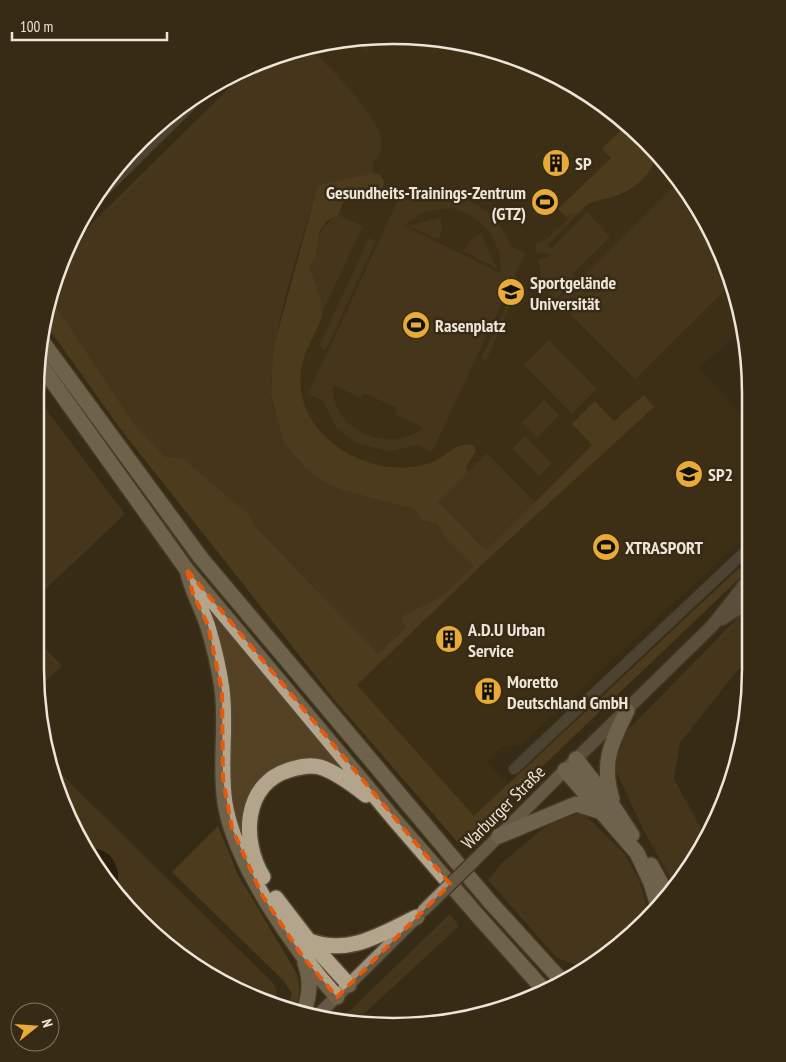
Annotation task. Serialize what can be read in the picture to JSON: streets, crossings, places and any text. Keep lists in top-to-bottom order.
{
  "streets": {
    "main road": ["Warburger Straße"]
  },
  "places": {
    "building": ["SP", "A.D.U Urban Service", "Moretto Deutschland GmbH"],
    "sports": ["Gesundheits-Trainings-Zentrum (GTZ)", "Rasenplatz", "XTRASPORT"],
    "school or university": ["Sportgelände Universität", "SP2"]
  },
  "scale_bar": "100 m",
  "north": "right"
}
